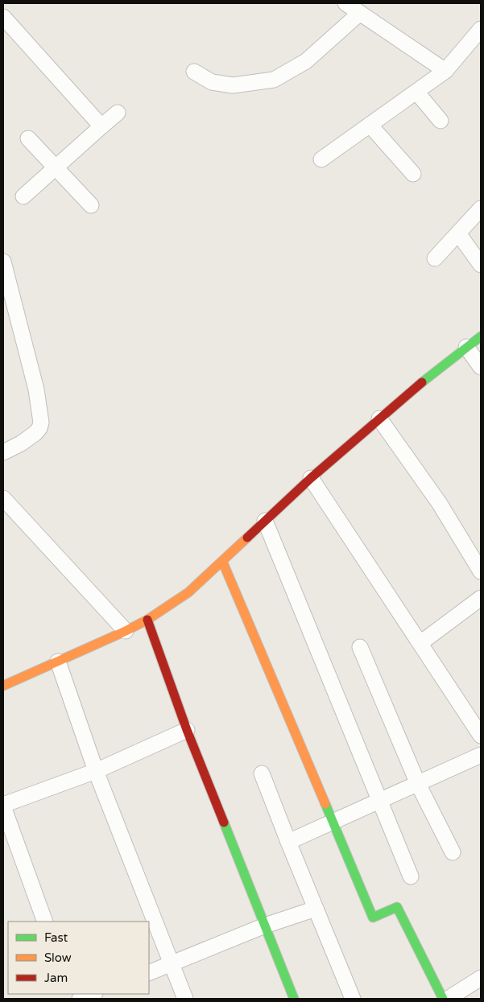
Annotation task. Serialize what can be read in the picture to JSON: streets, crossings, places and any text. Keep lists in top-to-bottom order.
{
  "legend": ["Fast", "Slow", "Jam"]
}
